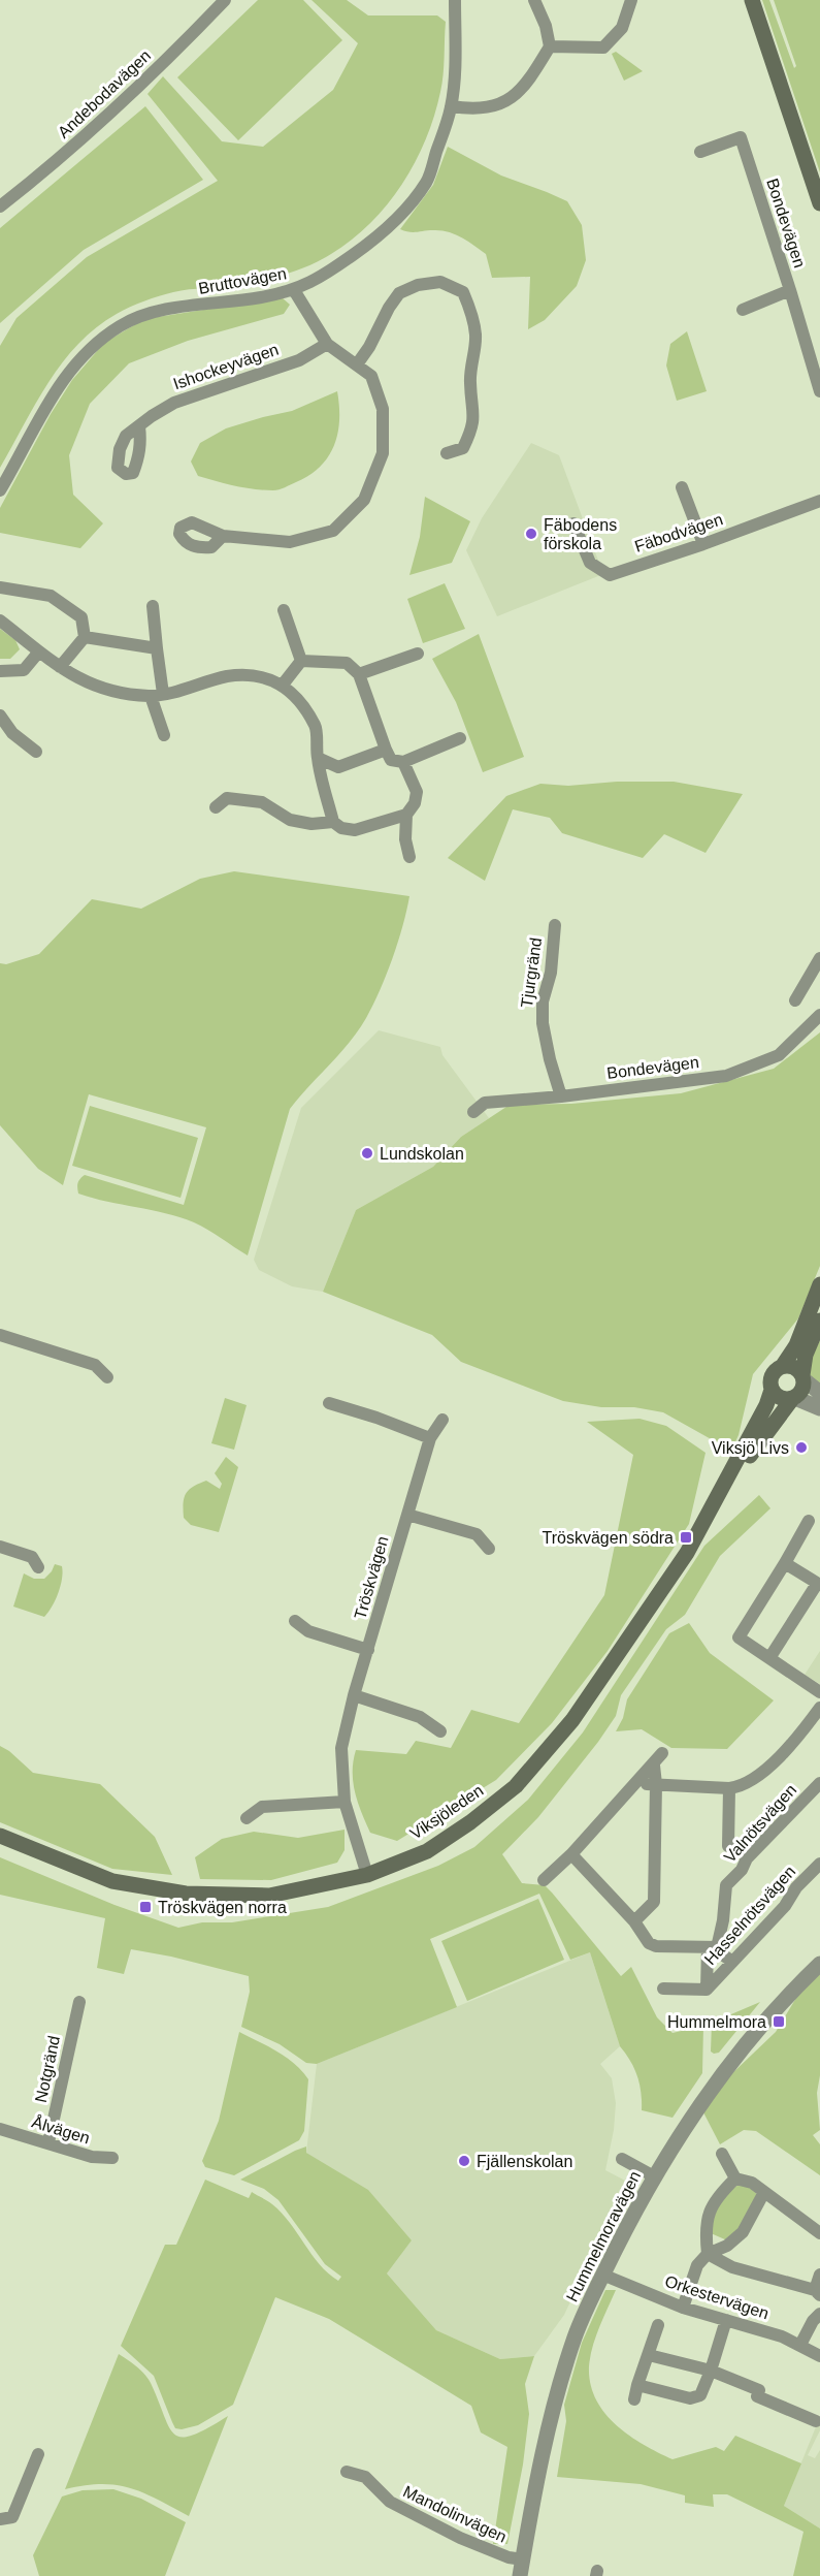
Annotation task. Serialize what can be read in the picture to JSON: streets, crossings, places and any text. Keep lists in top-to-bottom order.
{
  "streets": {
    "main road": ["Viksjöleden"],
    "street": [
      "Andebodavägen",
      "Bondevägen",
      "Bruttovägen",
      "Ishockeyvägen",
      "Fäbodvägen",
      "Tjurgränd",
      "Tröskvägen",
      "Valnötsvägen",
      "Hasselnötsvägen",
      "Notgränd",
      "Ålvägen",
      "Hummelmoravägen",
      "Orkestervägen",
      "Mandolinvägen"
    ]
  },
  "crossings": [
    ["Bondevägen", "Tjurgränd"],
    ["Tröskvägen", "Viksjöleden"],
    ["Notgränd", "Ålvägen"],
    ["Hummelmoravägen", "Orkestervägen"],
    ["Hummelmoravägen", "Mandolinvägen"]
  ],
  "places": {
    "other": [
      "Fäbodens förskola",
      "Lundskolan",
      "Viksjö Livs",
      "Fjällenskolan"
    ],
    "transit": ["Tröskvägen södra", "Tröskvägen norra", "Hummelmora"]
  }
}
